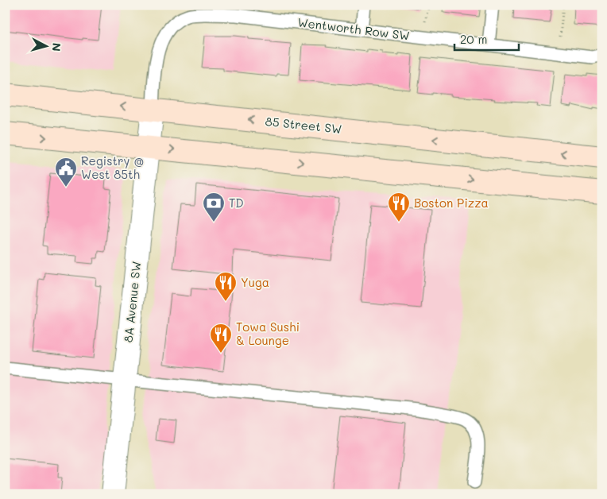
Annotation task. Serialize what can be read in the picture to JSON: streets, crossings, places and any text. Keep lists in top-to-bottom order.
{
  "streets": {
    "main road": ["85 Street SW"],
    "street": ["8A Avenue SW"],
    "lane": ["Wentworth Row SW"]
  },
  "crossings": [
    ["Wentworth Row SW", "85 Street SW"],
    ["Wentworth Row SW", "8A Avenue SW"],
    ["85 Street SW", "8A Avenue SW"]
  ],
  "places": {
    "public building": ["Registry @ West 85th"],
    "bank": ["TD"],
    "restaurant": ["Boston Pizza", "Yuga", "Towa Sushi & Lounge"]
  },
  "scale_bar": "20 m",
  "north": "right"
}
